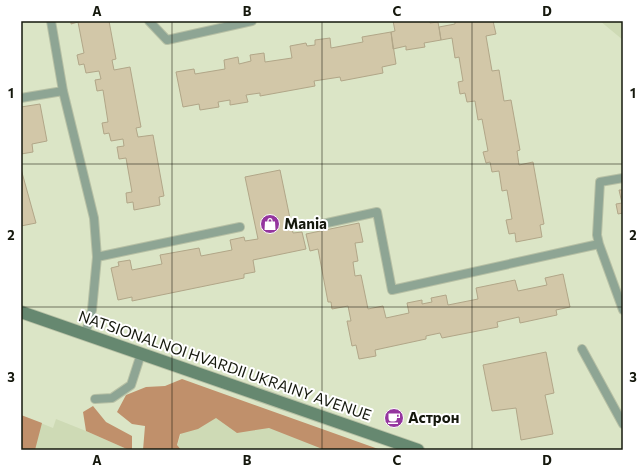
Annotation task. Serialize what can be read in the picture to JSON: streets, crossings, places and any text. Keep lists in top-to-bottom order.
{
  "streets": {
    "street": ["NATSIONALNOI HVARDII UKRAINY AVENUE"]
  },
  "places": {
    "shop": ["Mania"],
    "cafe": ["Астрон"]
  },
  "grid": {
    "columns": [
      "A",
      "B",
      "C",
      "D"
    ],
    "rows": ["1", "2", "3"]
  }
}
